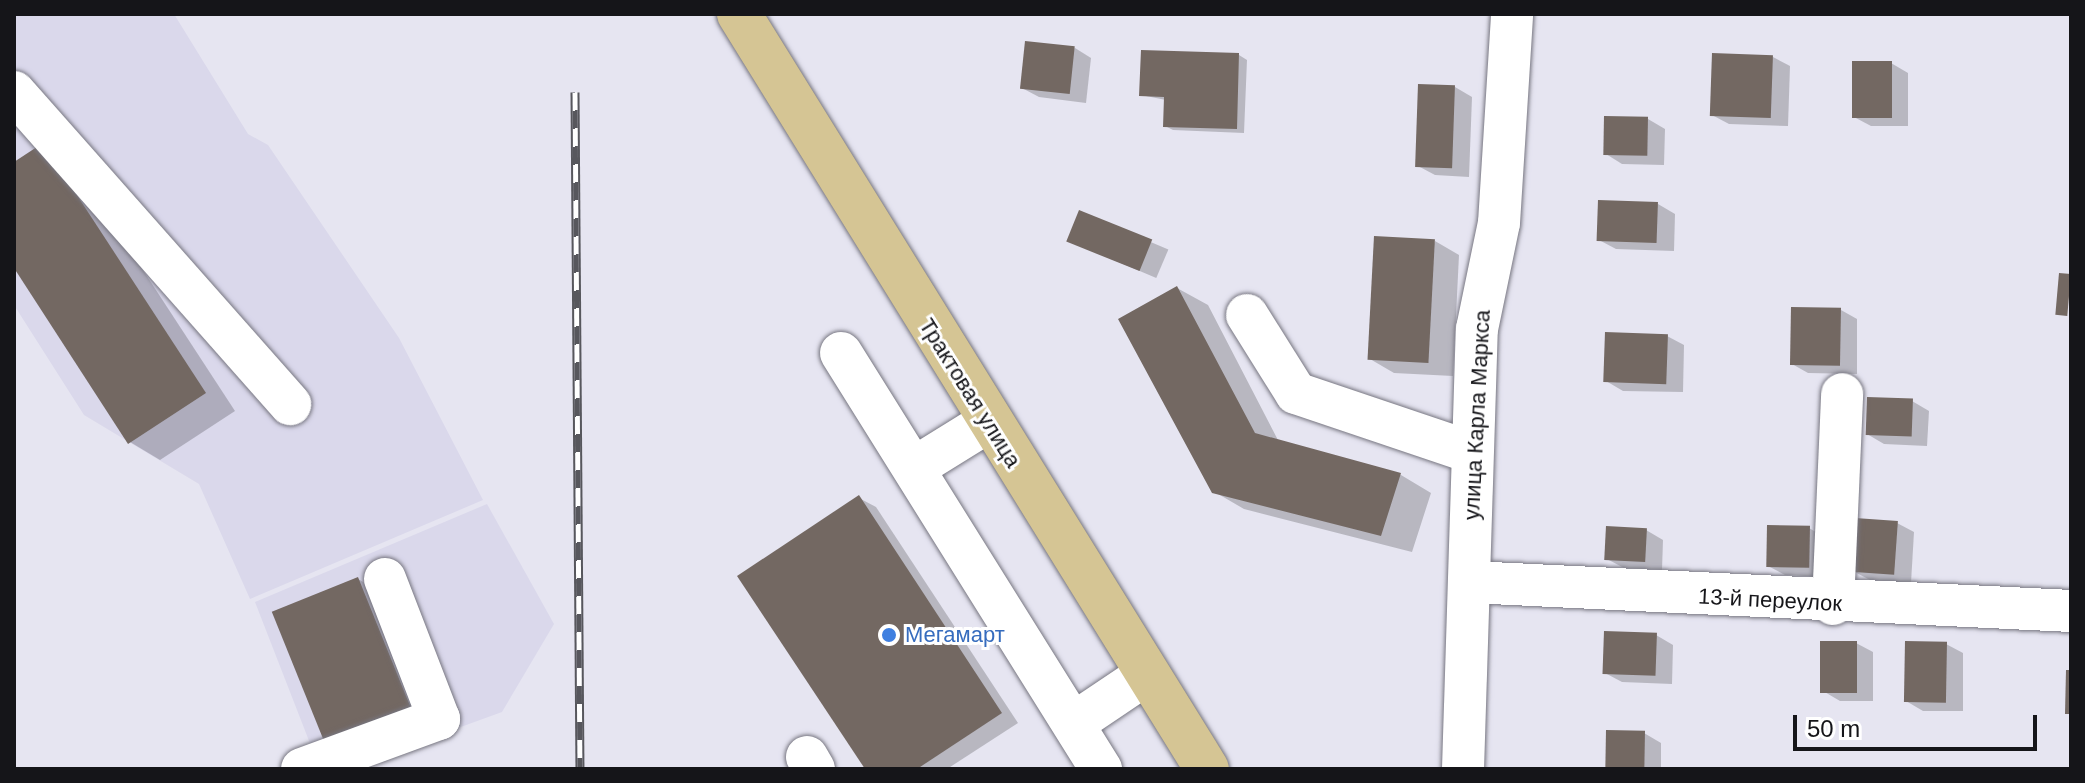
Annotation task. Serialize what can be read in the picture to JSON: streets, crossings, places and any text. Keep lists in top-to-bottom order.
{
  "streets": {
    "main road": ["Трактовая улица"],
    "street": ["улица Карла Маркса", "13-й переулок"]
  },
  "crossings": [
    ["улица Карла Маркса", "13-й переулок"]
  ],
  "places": ["Мегамарт"],
  "scale_bar": "50 m"
}
